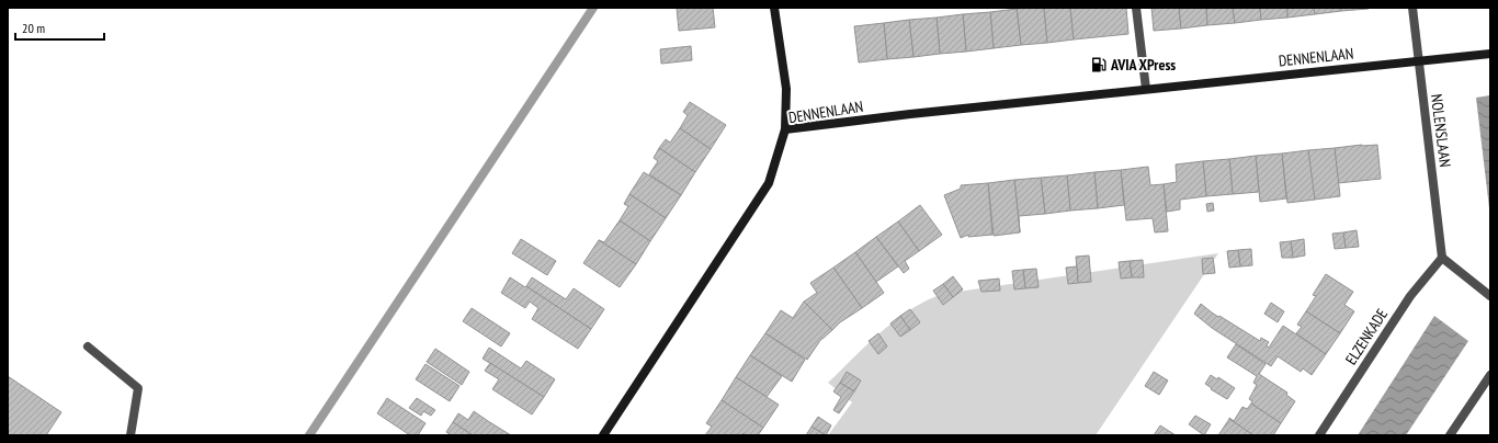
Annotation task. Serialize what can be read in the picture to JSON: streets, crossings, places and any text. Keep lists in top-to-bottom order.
{
  "streets": {
    "main road": ["DENNENLAAN"],
    "street": ["NOLENSLAAN", "ELZENKADE"]
  },
  "crossings": [
    ["DENNENLAAN", "NOLENSLAAN"],
    ["NOLENSLAAN", "ELZENKADE"]
  ],
  "places": {
    "fuel station": ["AVIA XPress"]
  },
  "scale_bar": "20 m"
}
